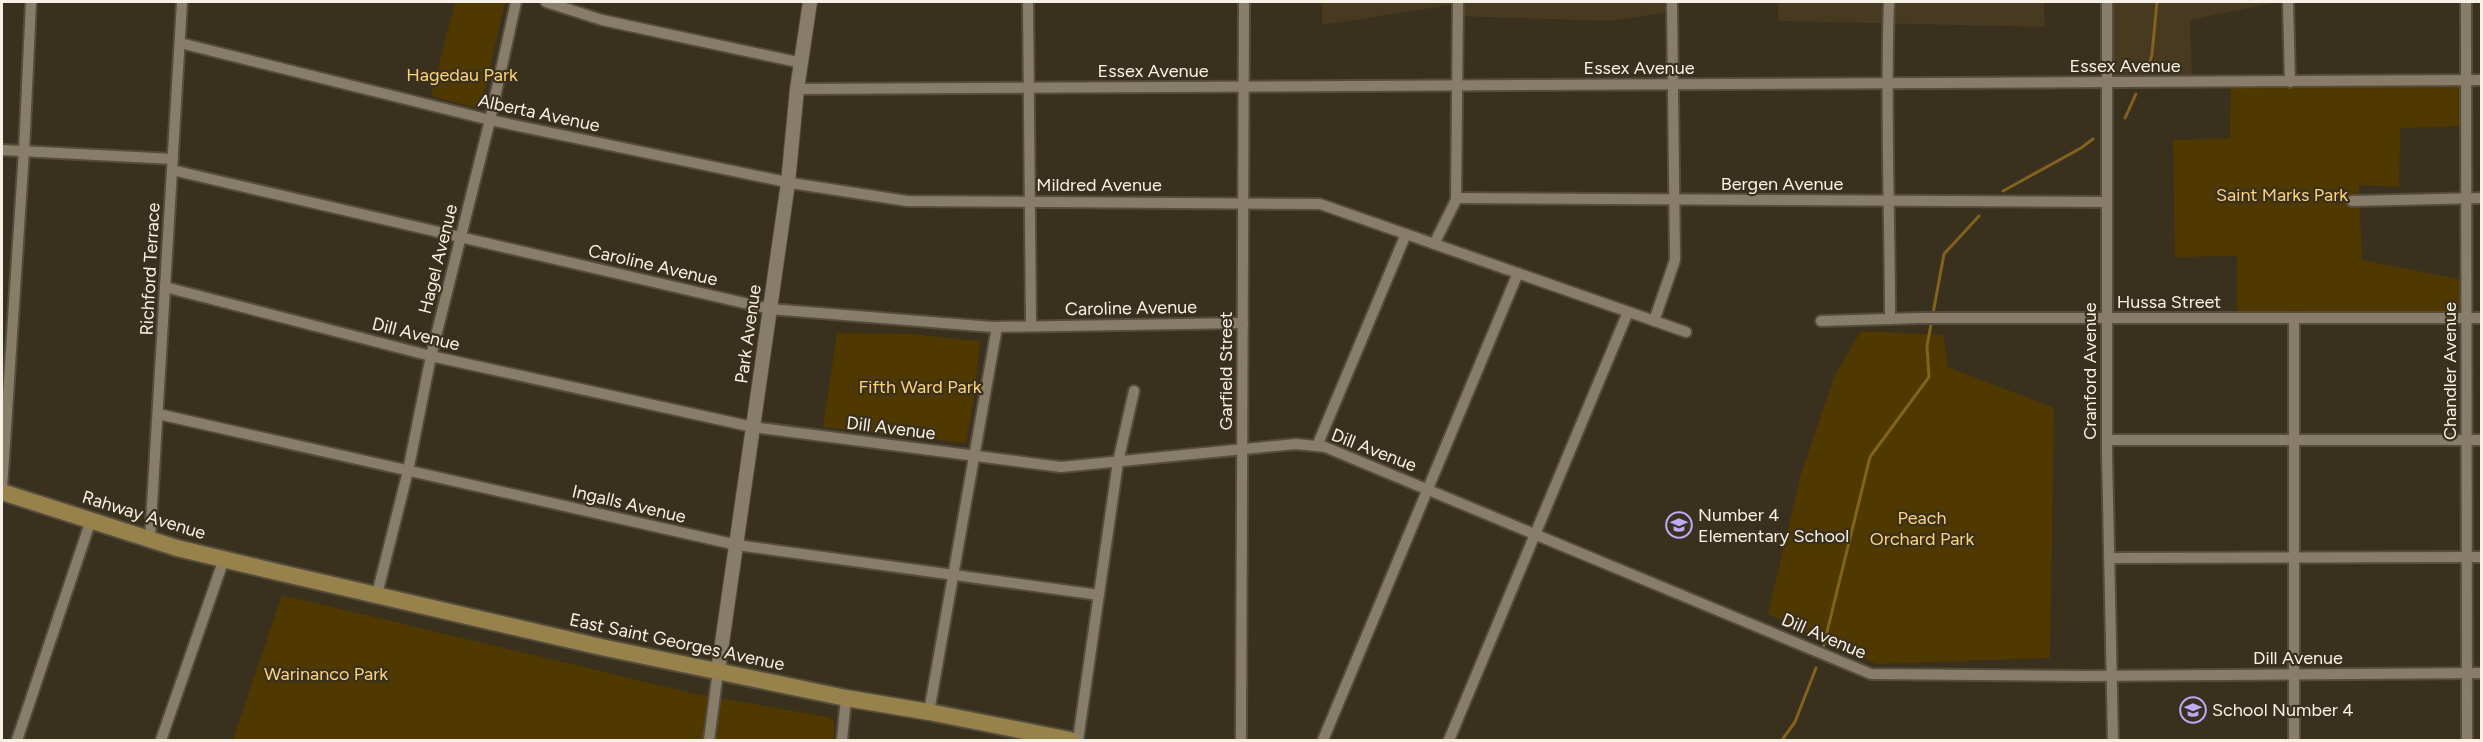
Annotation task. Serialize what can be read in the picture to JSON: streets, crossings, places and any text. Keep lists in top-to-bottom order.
{
  "streets": {
    "main road": ["Rahway Avenue", "East Saint Georges Avenue"],
    "street": [
      "Essex Avenue",
      "Alberta Avenue",
      "Bergen Avenue",
      "Mildred Avenue",
      "Hagel Avenue",
      "Caroline Avenue",
      "Richford Terrace",
      "Hussa Street",
      "Dill Avenue",
      "Park Avenue",
      "Garfield Street",
      "Cranford Avenue",
      "Chandler Avenue",
      "Ingalls Avenue"
    ]
  },
  "crossings": [
    ["Essex Avenue", "Park Avenue"],
    ["Essex Avenue", "Garfield Street"],
    ["Essex Avenue", "Cranford Avenue"],
    ["Essex Avenue", "Chandler Avenue"],
    ["Alberta Avenue", "Mildred Avenue"],
    ["Alberta Avenue", "Hagel Avenue"],
    ["Alberta Avenue", "Richford Terrace"],
    ["Alberta Avenue", "Park Avenue"],
    ["Bergen Avenue", "Cranford Avenue"],
    ["Mildred Avenue", "Park Avenue"],
    ["Mildred Avenue", "Garfield Street"],
    ["Hagel Avenue", "Caroline Avenue"],
    ["Hagel Avenue", "Dill Avenue"],
    ["Hagel Avenue", "Ingalls Avenue"],
    ["Hagel Avenue", "East Saint Georges Avenue"],
    ["Caroline Avenue", "Richford Terrace"],
    ["Caroline Avenue", "Park Avenue"],
    ["Caroline Avenue", "Garfield Street"],
    ["Richford Terrace", "Dill Avenue"],
    ["Richford Terrace", "Ingalls Avenue"],
    ["Richford Terrace", "Rahway Avenue"],
    ["Hussa Street", "Cranford Avenue"],
    ["Hussa Street", "Chandler Avenue"],
    ["Dill Avenue", "Park Avenue"],
    ["Dill Avenue", "Garfield Street"],
    ["Dill Avenue", "Cranford Avenue"],
    ["Dill Avenue", "Chandler Avenue"],
    ["Park Avenue", "Ingalls Avenue"],
    ["Park Avenue", "East Saint Georges Avenue"],
    ["Rahway Avenue", "East Saint Georges Avenue"]
  ],
  "parks": [
    "Hagedau Park",
    "Saint Marks Park",
    "Fifth Ward Park",
    "Peach Orchard Park",
    "Warinanco Park"
  ],
  "places": {
    "school or university": ["Number 4 Elementary School", "School Number 4"]
  }
}
